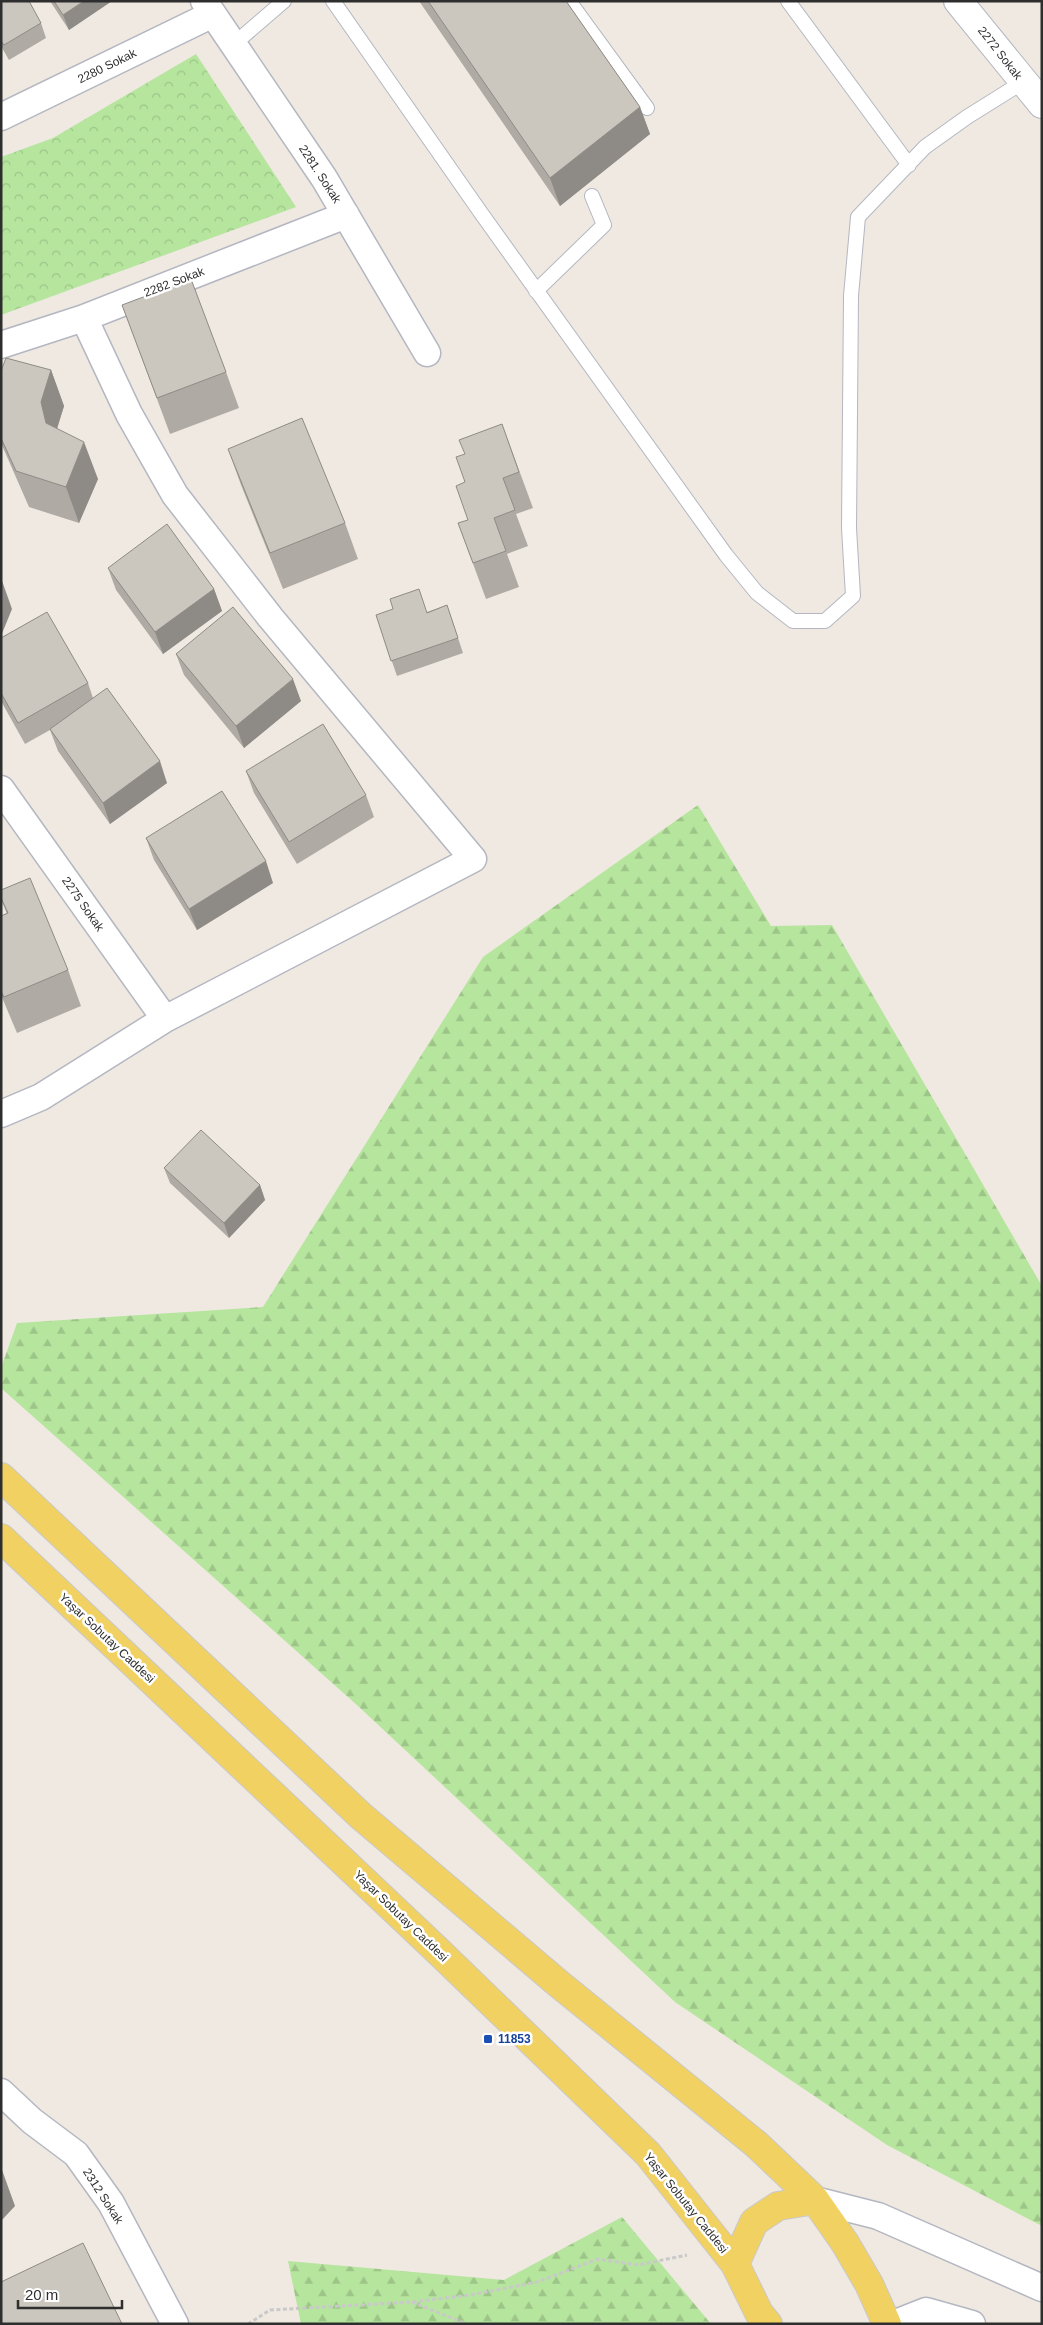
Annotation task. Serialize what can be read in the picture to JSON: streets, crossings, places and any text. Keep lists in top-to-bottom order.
{
  "streets": {
    "main road": ["Yaşar Sobutay Caddesi"],
    "street": [
      "2272 Sokak",
      "2280 Sokak",
      "2281. Sokak",
      "2282 Sokak",
      "2275 Sokak",
      "2312 Sokak"
    ]
  },
  "crossings": [
    ["2280 Sokak", "2281. Sokak"],
    ["2281. Sokak", "2282 Sokak"]
  ],
  "places": {
    "transit": ["11853"]
  },
  "scale_bar": "20 m"
}
